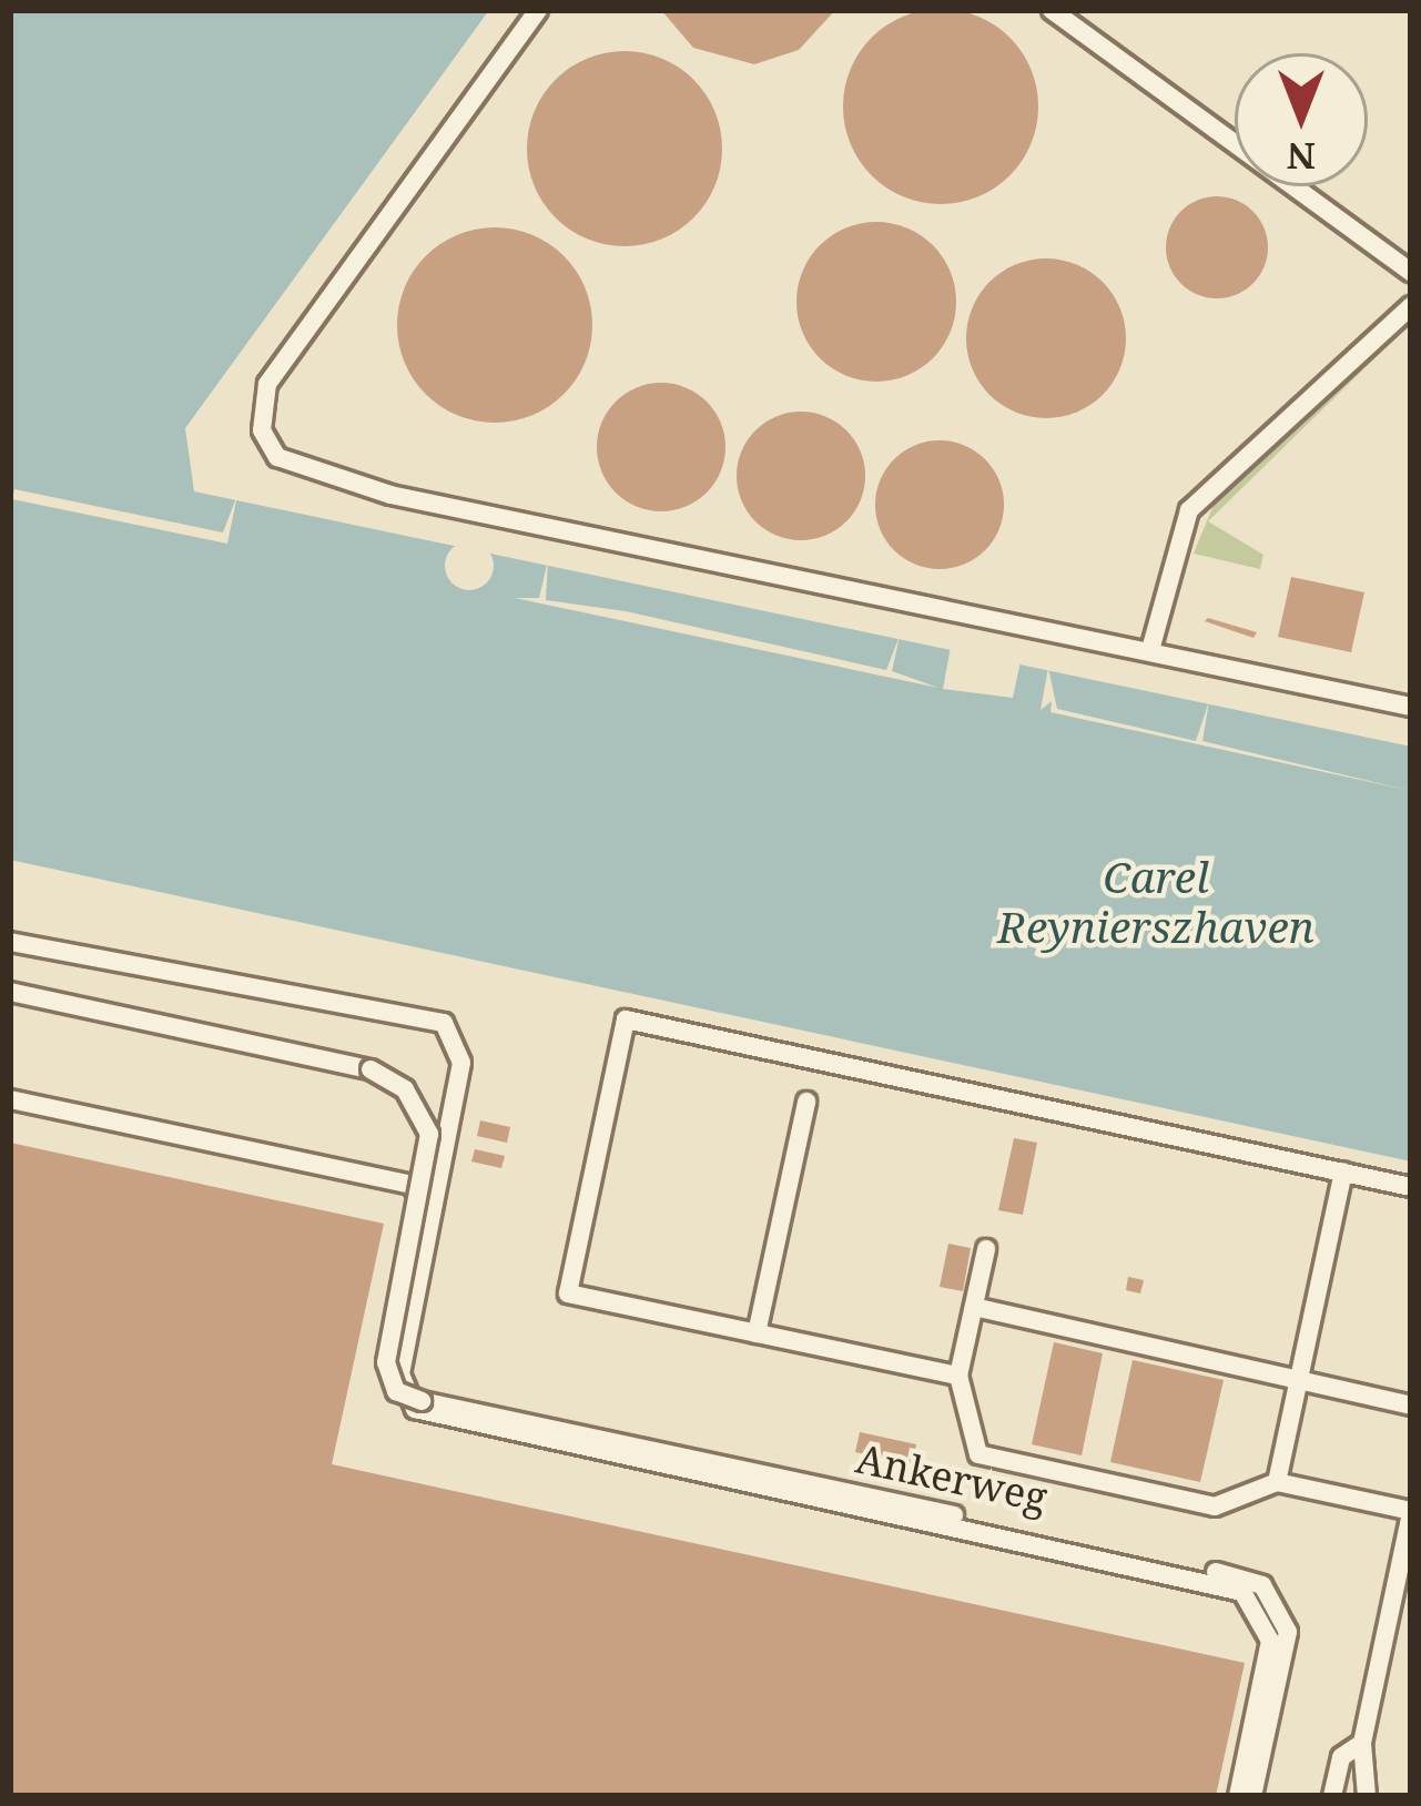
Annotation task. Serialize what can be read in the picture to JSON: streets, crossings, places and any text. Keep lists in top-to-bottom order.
{
  "streets": {
    "lane": ["Ankerweg"]
  },
  "water": ["Carel Reynierszhaven"],
  "north": "bottom"
}
